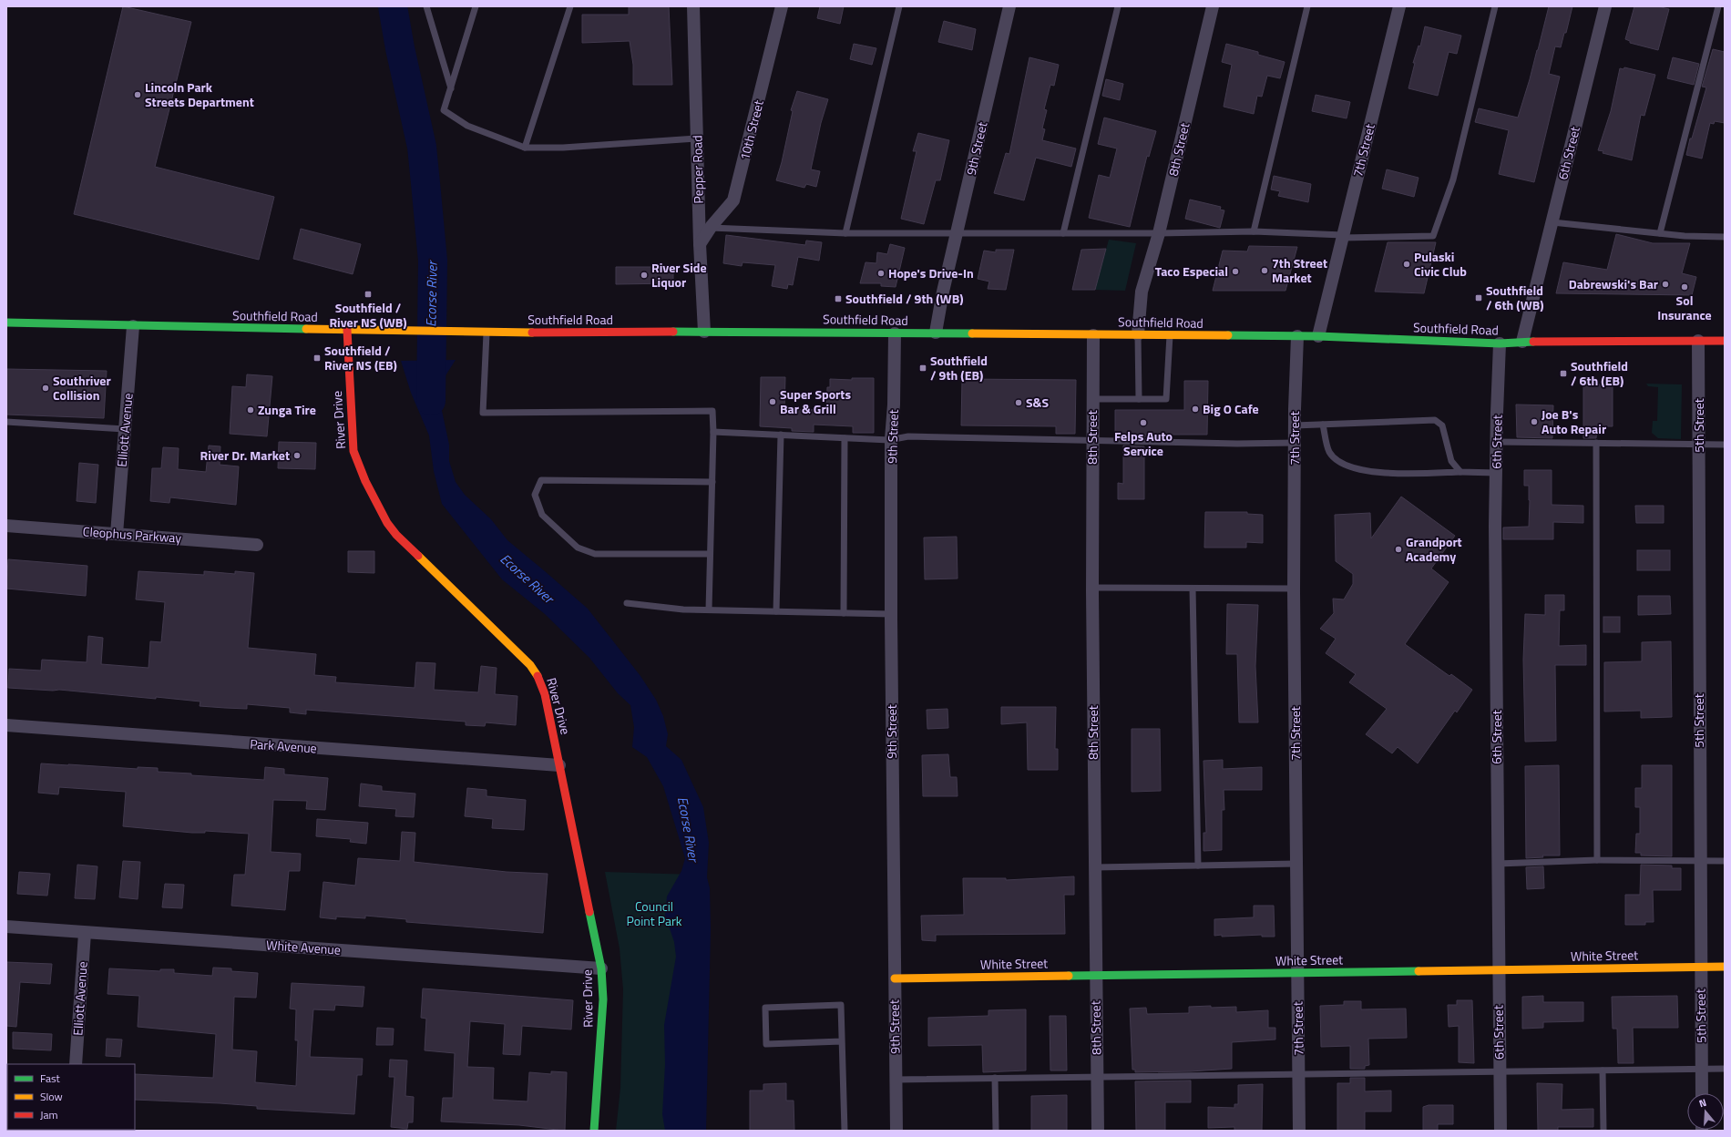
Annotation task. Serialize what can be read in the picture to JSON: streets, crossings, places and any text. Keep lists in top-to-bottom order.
{
  "streets": {
    "main road": ["Southfield Road", "River Drive", "White Street"],
    "street": [
      "10th Street",
      "9th Street",
      "8th Street",
      "7th Street",
      "6th Street",
      "Pepper Road",
      "5th Street",
      "Elliott Avenue",
      "Cleophus Parkway",
      "Park Avenue",
      "White Avenue"
    ]
  },
  "crossings": [
    ["10th Street", "Pepper Road"],
    ["9th Street", "Southfield Road"],
    ["9th Street", "White Street"],
    ["8th Street", "Southfield Road"],
    ["8th Street", "White Street"],
    ["7th Street", "Southfield Road"],
    ["7th Street", "White Street"],
    ["6th Street", "Southfield Road"],
    ["6th Street", "White Street"],
    ["Pepper Road", "Southfield Road"],
    ["Southfield Road", "River Drive"],
    ["Southfield Road", "5th Street"],
    ["Southfield Road", "Elliott Avenue"],
    ["River Drive", "Park Avenue"],
    ["River Drive", "White Avenue"],
    ["5th Street", "White Street"],
    ["Elliott Avenue", "Cleophus Parkway"],
    ["Elliott Avenue", "White Avenue"]
  ],
  "water": ["Ecorse River"],
  "parks": ["Council Point Park"],
  "places": {
    "other": [
      "Lincoln Park Streets Department",
      "Pulaski Civic Club",
      "7th Street Market",
      "Taco Especial",
      "Hope's Drive-In",
      "River Side Liquor",
      "Dabrewski's Bar",
      "Sol Insurance",
      "Southriver Collision",
      "Super Sports Bar & Grill",
      "S&S",
      "Big O Cafe",
      "Zunga Tire",
      "Joe B's Auto Repair",
      "Felps Auto Service",
      "River Dr. Market",
      "Grandport Academy"
    ],
    "transit": [
      "Southfield / River NS (WB)",
      "Southfield / 6th (WB)",
      "Southfield / 9th (WB)",
      "Southfield / River NS (EB)",
      "Southfield / 9th (EB)",
      "Southfield / 6th (EB)"
    ]
  },
  "legend": ["Fast", "Slow", "Jam"],
  "north": "top"
}
